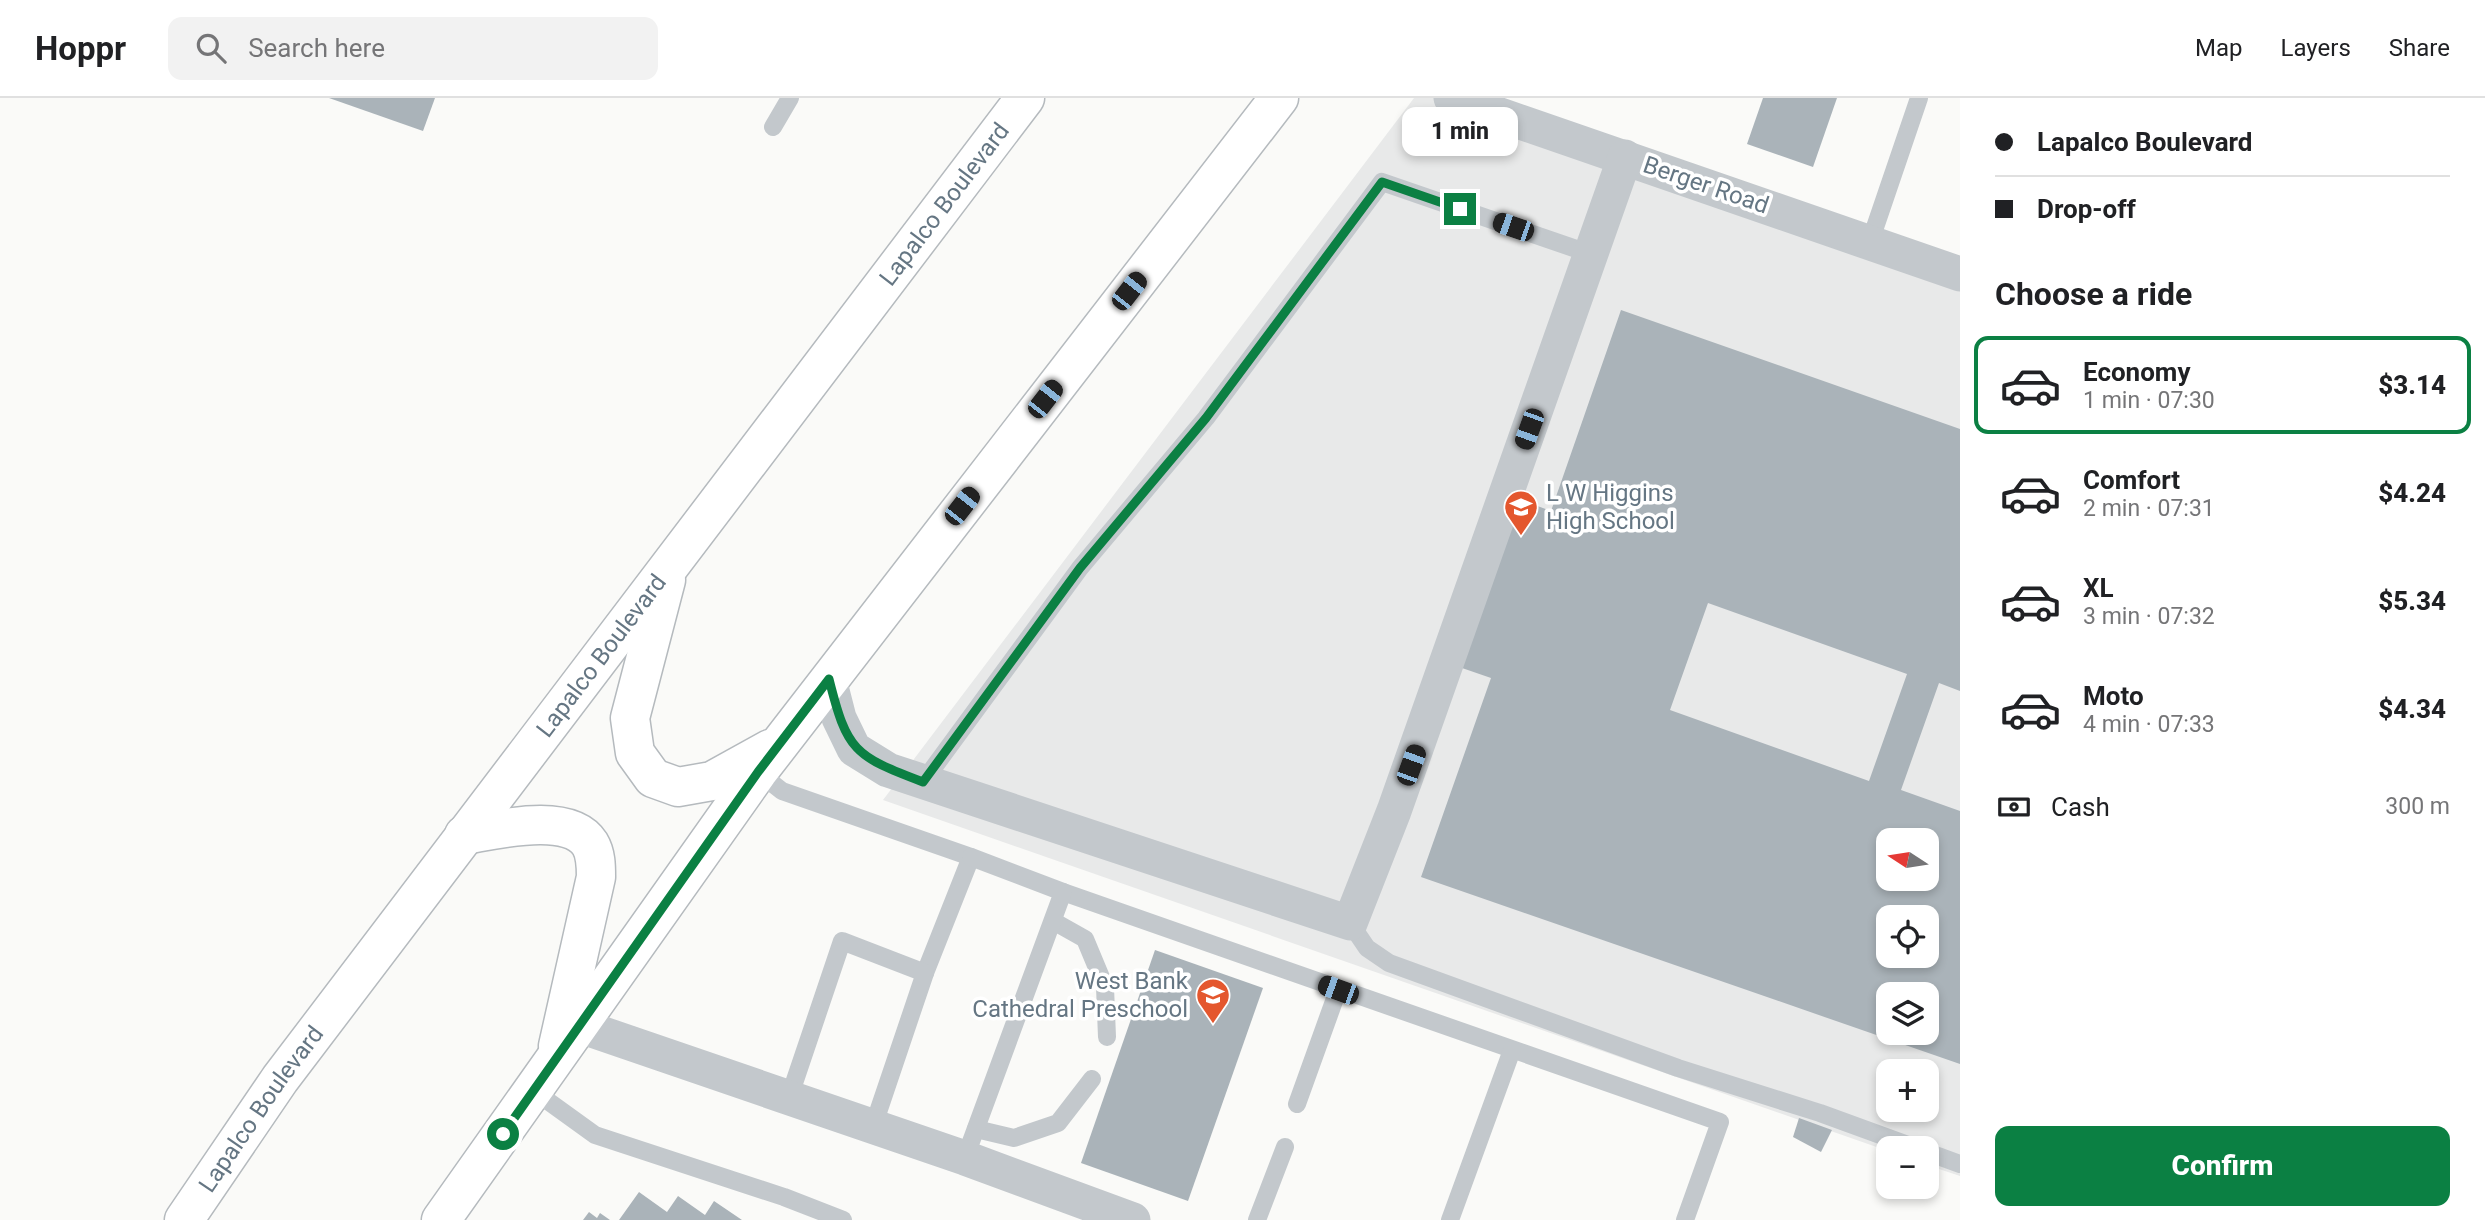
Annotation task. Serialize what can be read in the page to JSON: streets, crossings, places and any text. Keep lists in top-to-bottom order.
{
  "streets": {
    "main road": ["Lapalco Boulevard"],
    "street": ["Berger Road"]
  },
  "places": {
    "school or university": ["L W Higgins High School", "West Bank Cathedral Preschool"]
  },
  "north": "left",
  "page": {
    "header": "Hoppr",
    "search": "Search here",
    "nav": ["Map", "Layers", "Share"],
    "banner": ["Lapalco Boulevard", "Drop-off"],
    "bubble": "1 min",
    "heading": "Choose a ride",
    "list": [
      {
        "name": "Economy",
        "note": "1 min · 07:30",
        "value": "$3.14"
      },
      {
        "name": "Comfort",
        "note": "2 min · 07:31",
        "value": "$4.24"
      },
      {
        "name": "XL",
        "note": "3 min · 07:32",
        "value": "$5.34"
      },
      {
        "name": "Moto",
        "note": "4 min · 07:33",
        "value": "$4.34"
      }
    ],
    "pay": ["Cash", "300 m"],
    "map_buttons": ["+", "−"],
    "buttons": "Confirm"
  }
}
